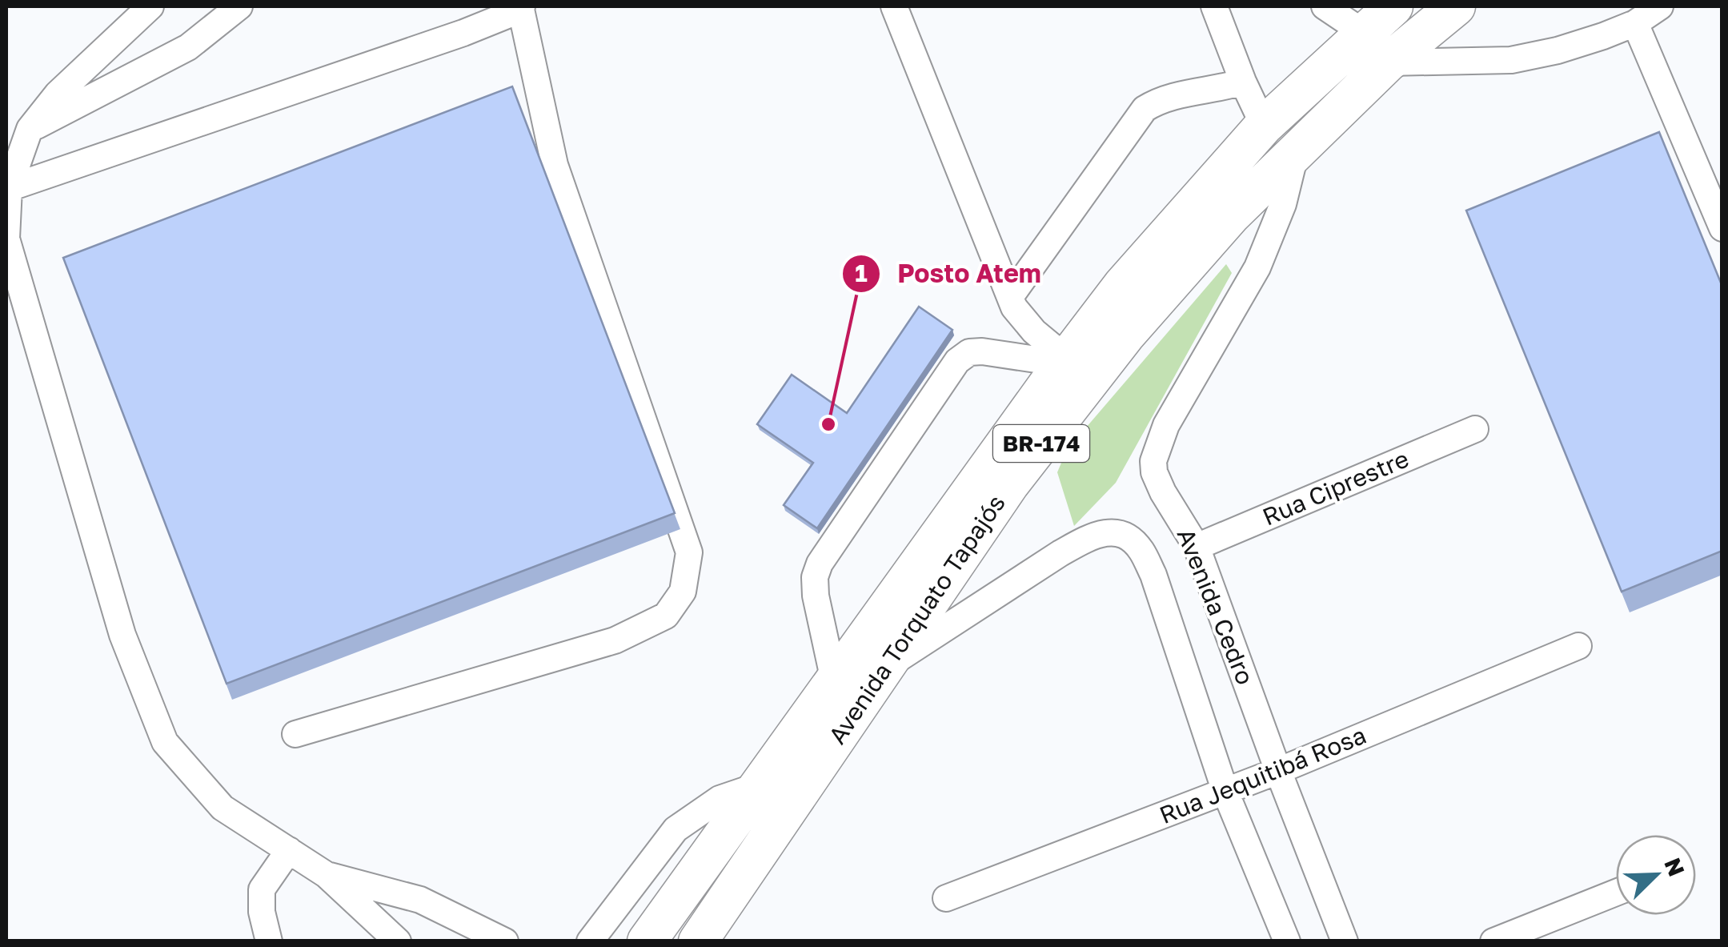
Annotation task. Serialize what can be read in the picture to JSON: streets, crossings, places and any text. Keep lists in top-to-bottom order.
{
  "streets": {
    "highway": ["BR-174", "Avenida Torquato Tapajós"],
    "street": ["Rua Ciprestre", "Avenida Cedro", "Rua Jequitibá Rosa"]
  },
  "crossings": [
    ["Rua Ciprestre", "Avenida Cedro"],
    ["Avenida Cedro", "Avenida Torquato Tapajós"],
    ["Avenida Cedro", "Rua Jequitibá Rosa"]
  ],
  "places": ["Posto Atem"],
  "north": "top right"
}
